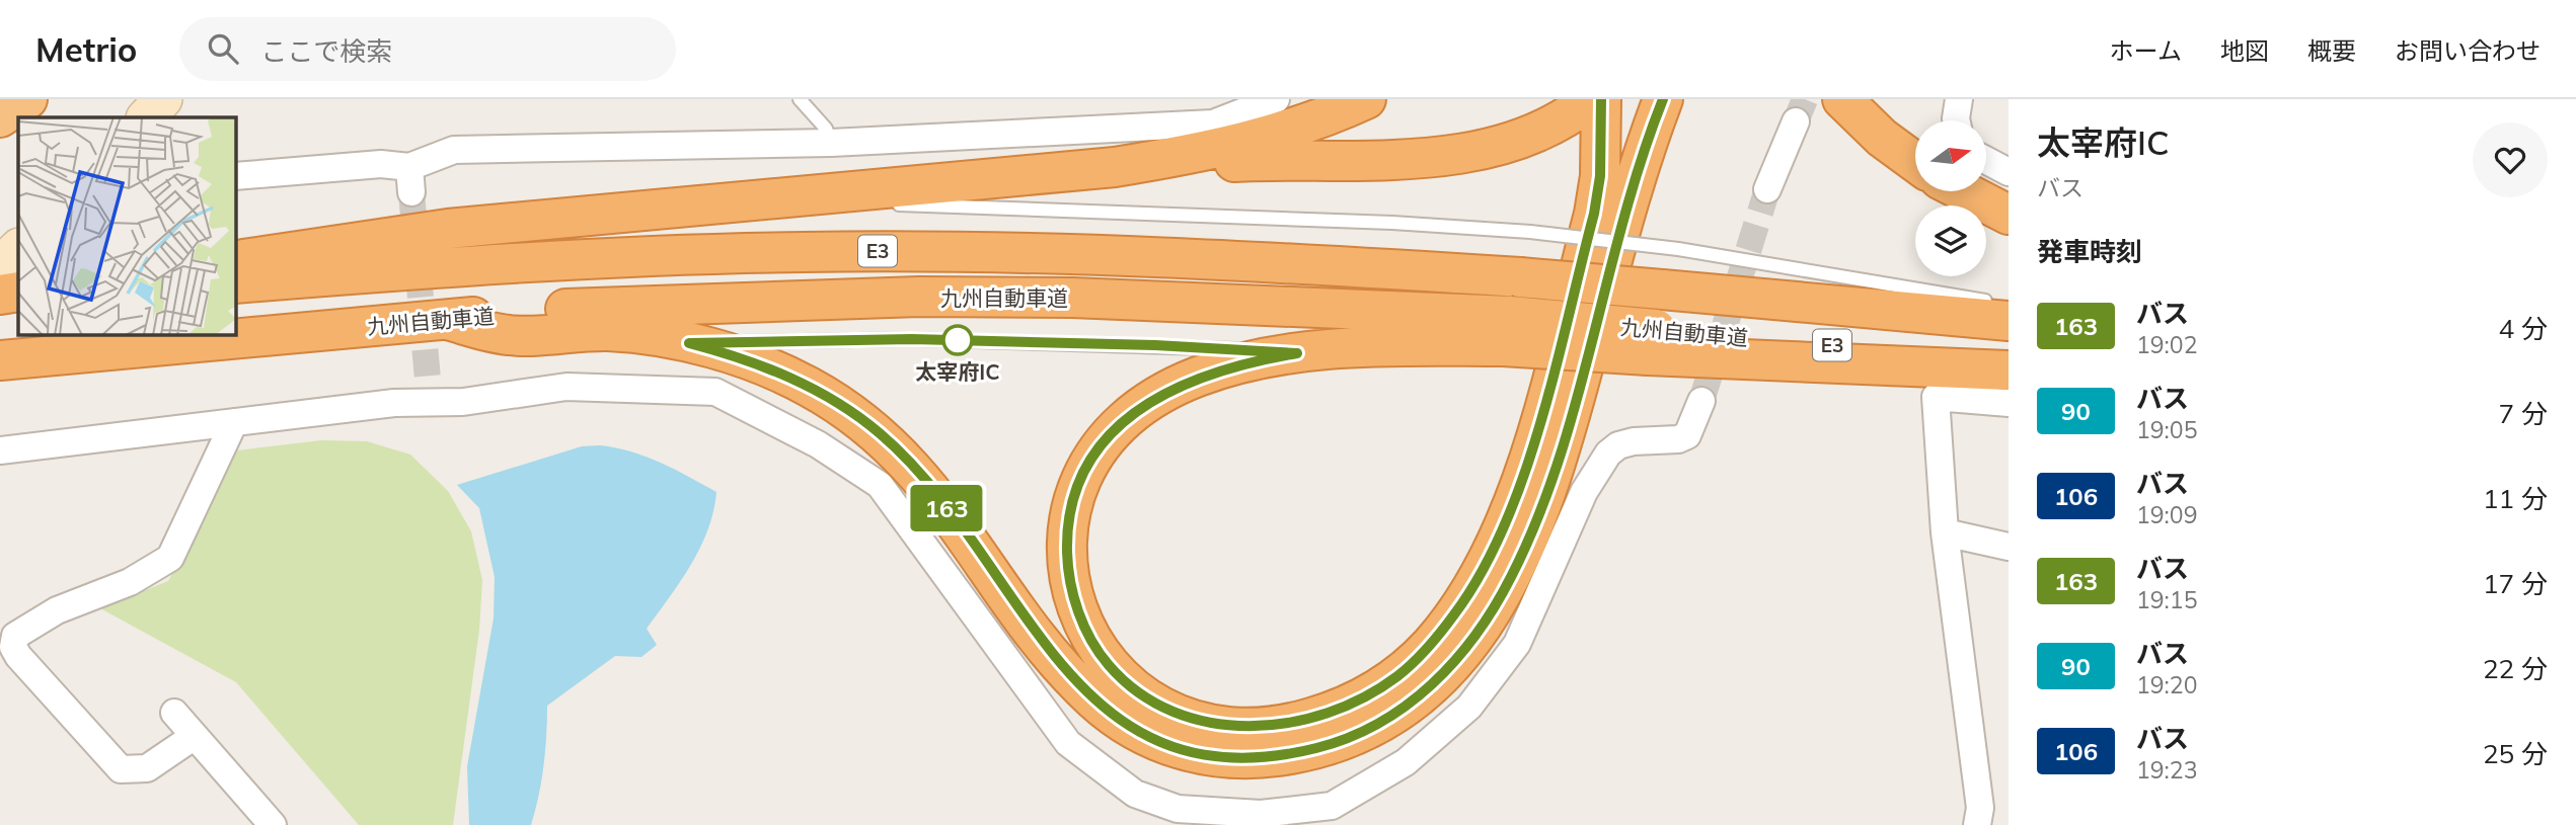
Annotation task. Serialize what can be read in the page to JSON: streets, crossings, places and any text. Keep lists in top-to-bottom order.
{
  "streets": {
    "highway": ["E3", "九州自動車道"]
  },
  "places": ["太宰府IC"],
  "lines": ["bus line 163"],
  "north": "right",
  "page": {
    "header": "Metrio",
    "search": "ここで検索",
    "nav": [
      "ホーム",
      "地図",
      "概要",
      "お問い合わせ"
    ],
    "on_map": "163",
    "heading": [
      ["太宰府IC", "バス"],
      "発車時刻"
    ],
    "list": [
      {
        "mark": "163",
        "name": "バス",
        "note": "19:02",
        "value": "4 分"
      },
      {
        "mark": "90",
        "name": "バス",
        "note": "19:05",
        "value": "7 分"
      },
      {
        "mark": "106",
        "name": "バス",
        "note": "19:09",
        "value": "11 分"
      },
      {
        "mark": "163",
        "name": "バス",
        "note": "19:15",
        "value": "17 分"
      },
      {
        "mark": "90",
        "name": "バス",
        "note": "19:20",
        "value": "22 分"
      },
      {
        "mark": "106",
        "name": "バス",
        "note": "19:23",
        "value": "25 分"
      }
    ]
  }
}
